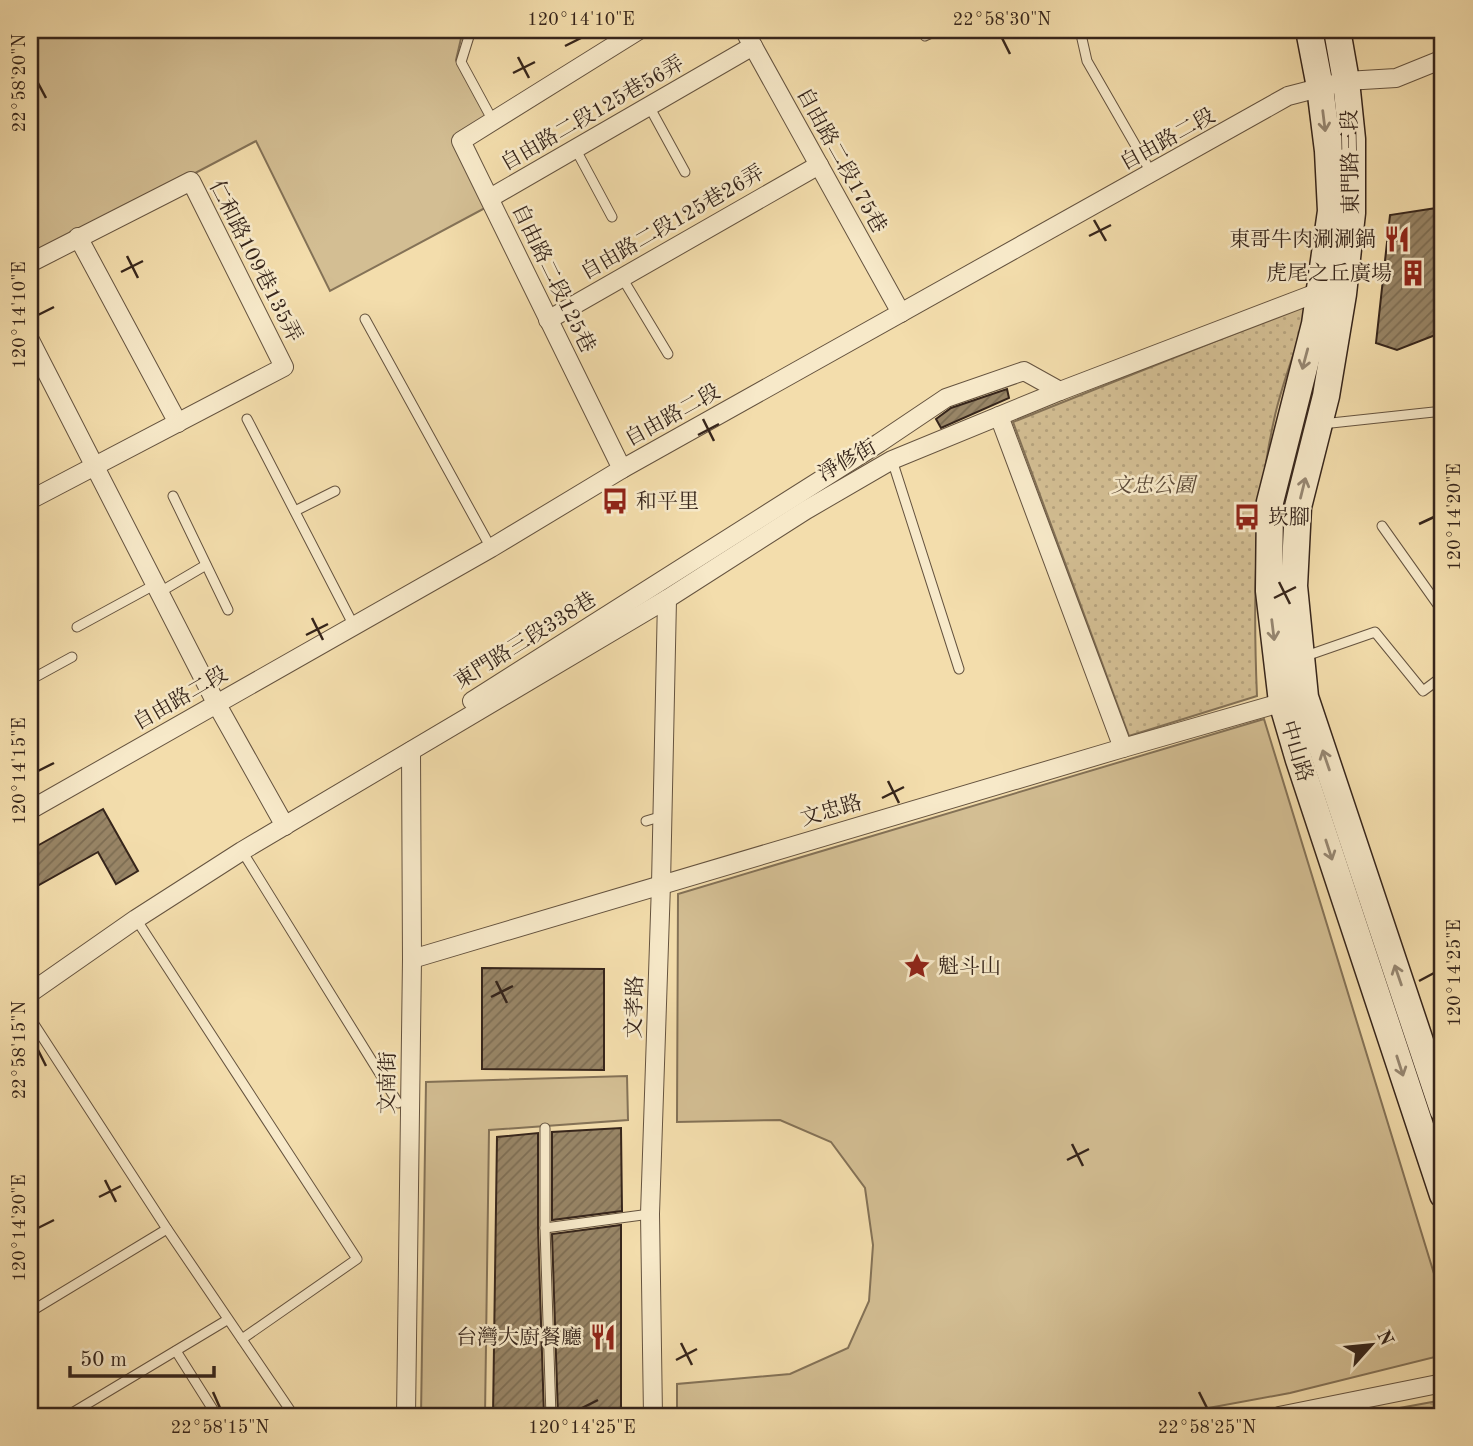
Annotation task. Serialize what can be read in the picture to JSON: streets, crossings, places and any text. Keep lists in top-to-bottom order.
{
  "streets": {
    "main road": ["東門路三段", "中山路"],
    "street": [
      "自由路二段125巷56弄",
      "自由路二段",
      "自由路二段175巷",
      "自由路二段125巷26弄",
      "仁和路109巷135弄",
      "自由路二段125巷",
      "淨修街",
      "東門路三段338巷",
      "文忠路",
      "文孝路",
      "文南街"
    ]
  },
  "crossings": [
    ["自由路二段125巷56弄", "自由路二段175巷"],
    ["自由路二段125巷56弄", "自由路二段125巷"],
    ["自由路二段", "自由路二段175巷"],
    ["自由路二段", "東門路三段"],
    ["自由路二段", "自由路二段125巷"],
    ["自由路二段175巷", "自由路二段125巷26弄"],
    ["東門路三段", "淨修街"],
    ["東門路三段", "中山路"],
    ["自由路二段125巷26弄", "自由路二段125巷"],
    ["淨修街", "東門路三段338巷"],
    ["淨修街", "中山路"],
    ["淨修街", "文孝路"],
    ["淨修街", "文南街"],
    ["東門路三段338巷", "文南街"],
    ["中山路", "文忠路"],
    ["文忠路", "文孝路"],
    ["文忠路", "文南街"]
  ],
  "parks": ["文忠公園"],
  "places": {
    "restaurant": ["東哥牛肉涮涮鍋", "台灣大廚餐廳"],
    "building": ["虎尾之丘廣場"],
    "bus stop": ["和平里", "崁腳"],
    "place": ["魁斗山"]
  },
  "scale_bar": "50 m",
  "north": "top right",
  "coordinates": [
    "120°14'10\"E",
    "22°58'30\"N",
    "22°58'20\"N",
    "120°14'20\"E",
    "120°14'15\"E",
    "120°14'25\"E",
    "22°58'15\"N",
    "22°58'25\"N"
  ]
}
